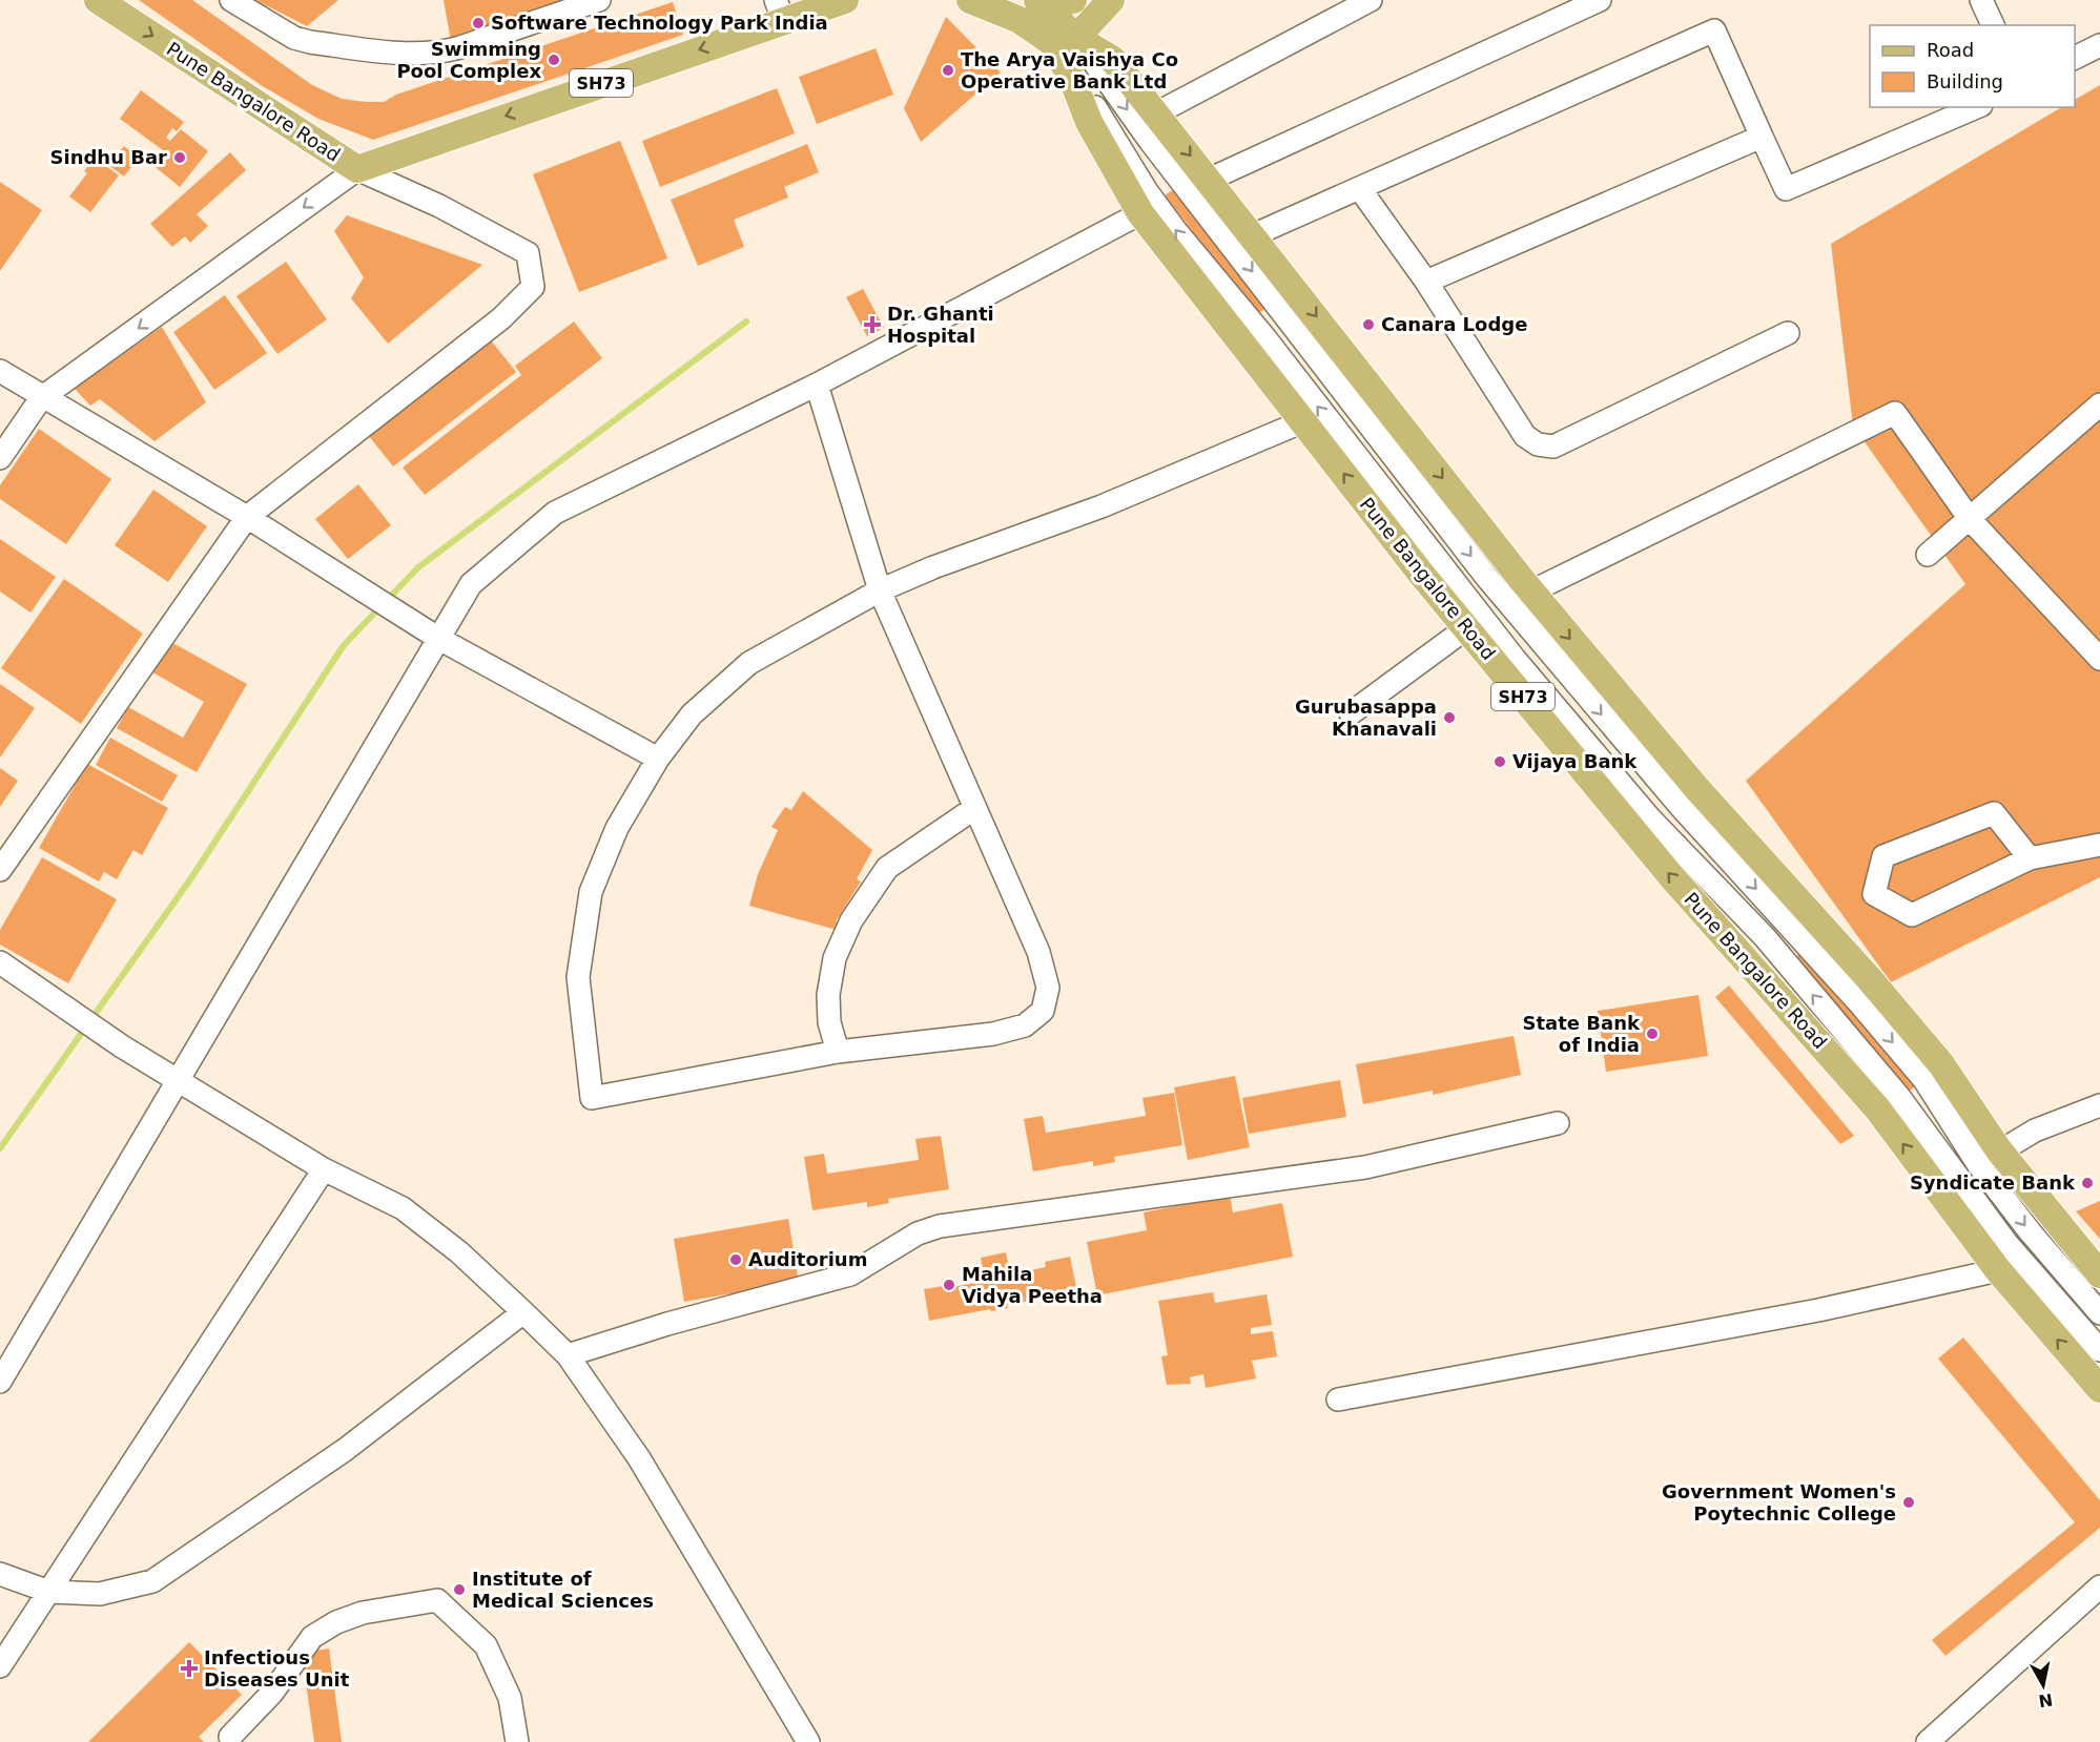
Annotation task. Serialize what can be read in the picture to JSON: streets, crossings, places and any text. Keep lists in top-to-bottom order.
{
  "streets": {
    "main road": ["SH73", "Pune Bangalore Road"]
  },
  "places": {
    "other": [
      "Software Technology Park India",
      "Swimming Pool Complex",
      "The Arya Vaishya Co Operative Bank Ltd",
      "Sindhu Bar",
      "Canara Lodge",
      "Gurubasappa Khanavali",
      "Vijaya Bank",
      "State Bank of India",
      "Syndicate Bank",
      "Auditorium",
      "Mahila Vidya Peetha",
      "Government Women's Poytechnic College",
      "Institute of Medical Sciences"
    ],
    "health": ["Dr. Ghanti Hospital", "Infectious Diseases Unit"]
  },
  "legend": ["Road", "Building"],
  "north": "bottom"
}
